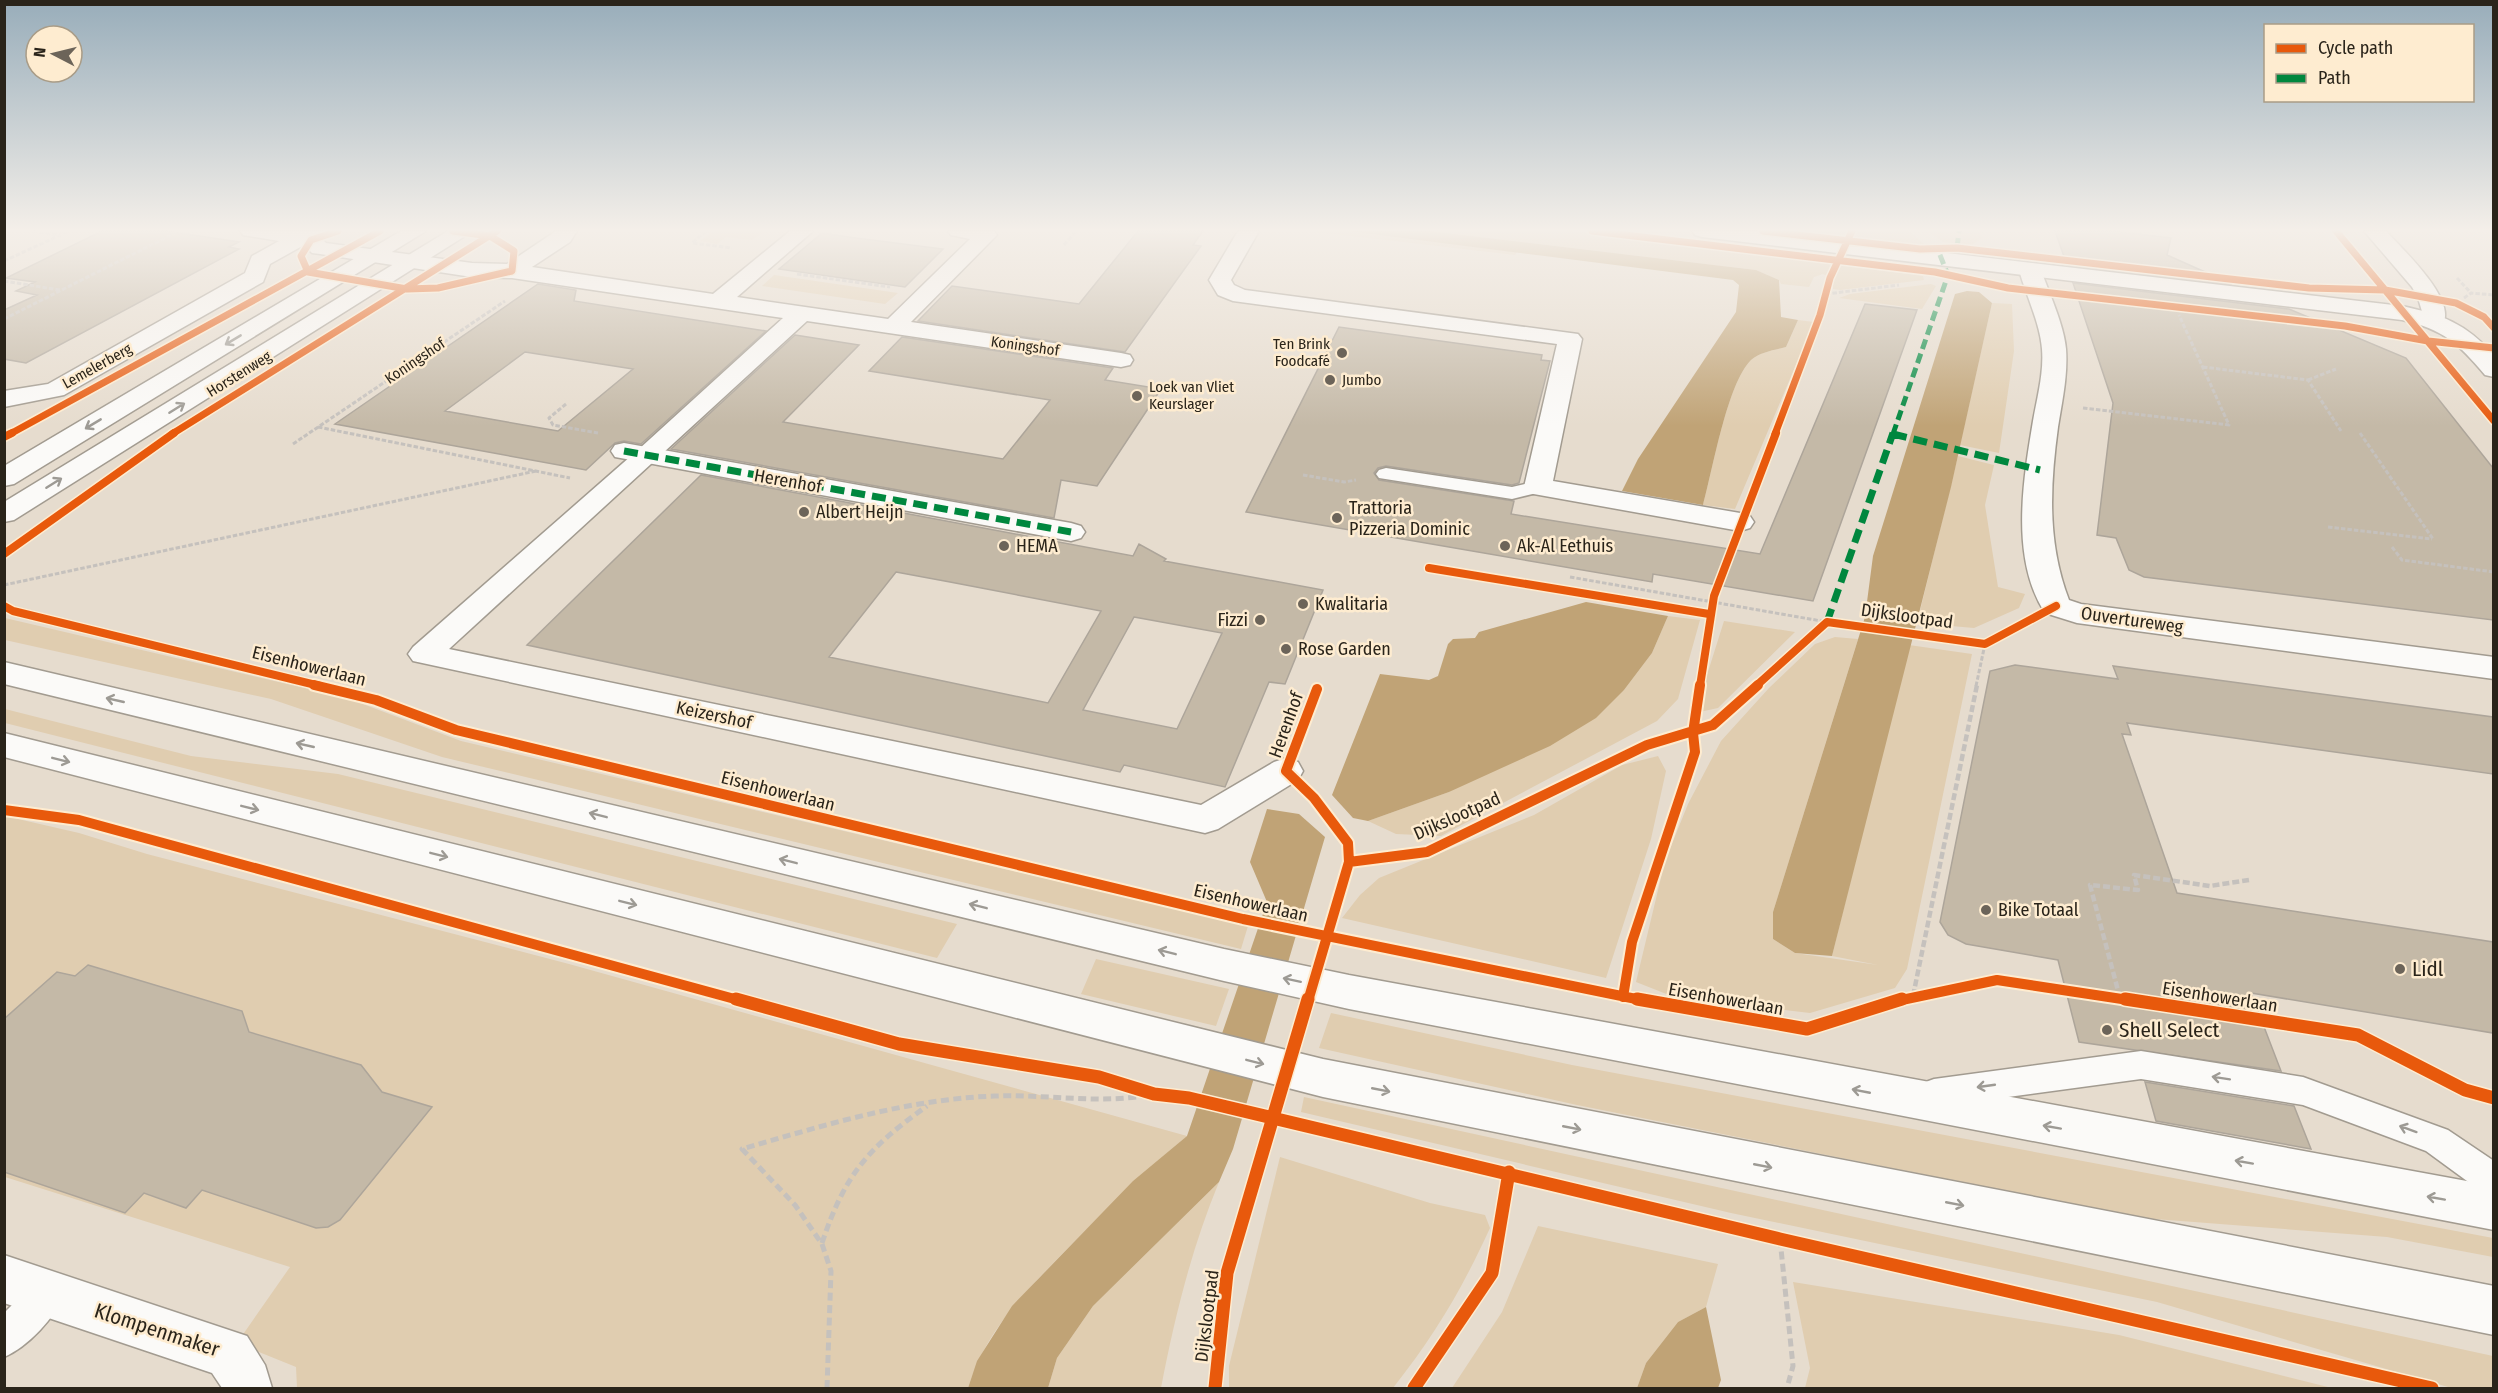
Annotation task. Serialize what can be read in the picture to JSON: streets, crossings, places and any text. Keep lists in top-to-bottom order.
{
  "streets": {
    "street": [
      "Koningshof",
      "Lemelerberg",
      "Horstenweg",
      "Herenhof",
      "Ouvertureweg",
      "Keizershof",
      "Klompenmaker"
    ],
    "cycle path": ["Dijkslootpad", "Eisenhowerlaan"]
  },
  "crossings": [
    ["Koningshof", "Keizershof"],
    ["Herenhof", "Keizershof"]
  ],
  "places": [
    "Ten Brink Foodcafé",
    "Jumbo",
    "Loek van Vliet Keurslager",
    "Albert Heijn",
    "Trattoria Pizzeria Dominic",
    "HEMA",
    "Ak-Al Eethuis",
    "Kwalitaria",
    "Fizzi",
    "Rose Garden",
    "Bike Totaal",
    "Lidl",
    "Shell Select"
  ],
  "legend": ["Cycle path", "Path"],
  "north": "left"
}
